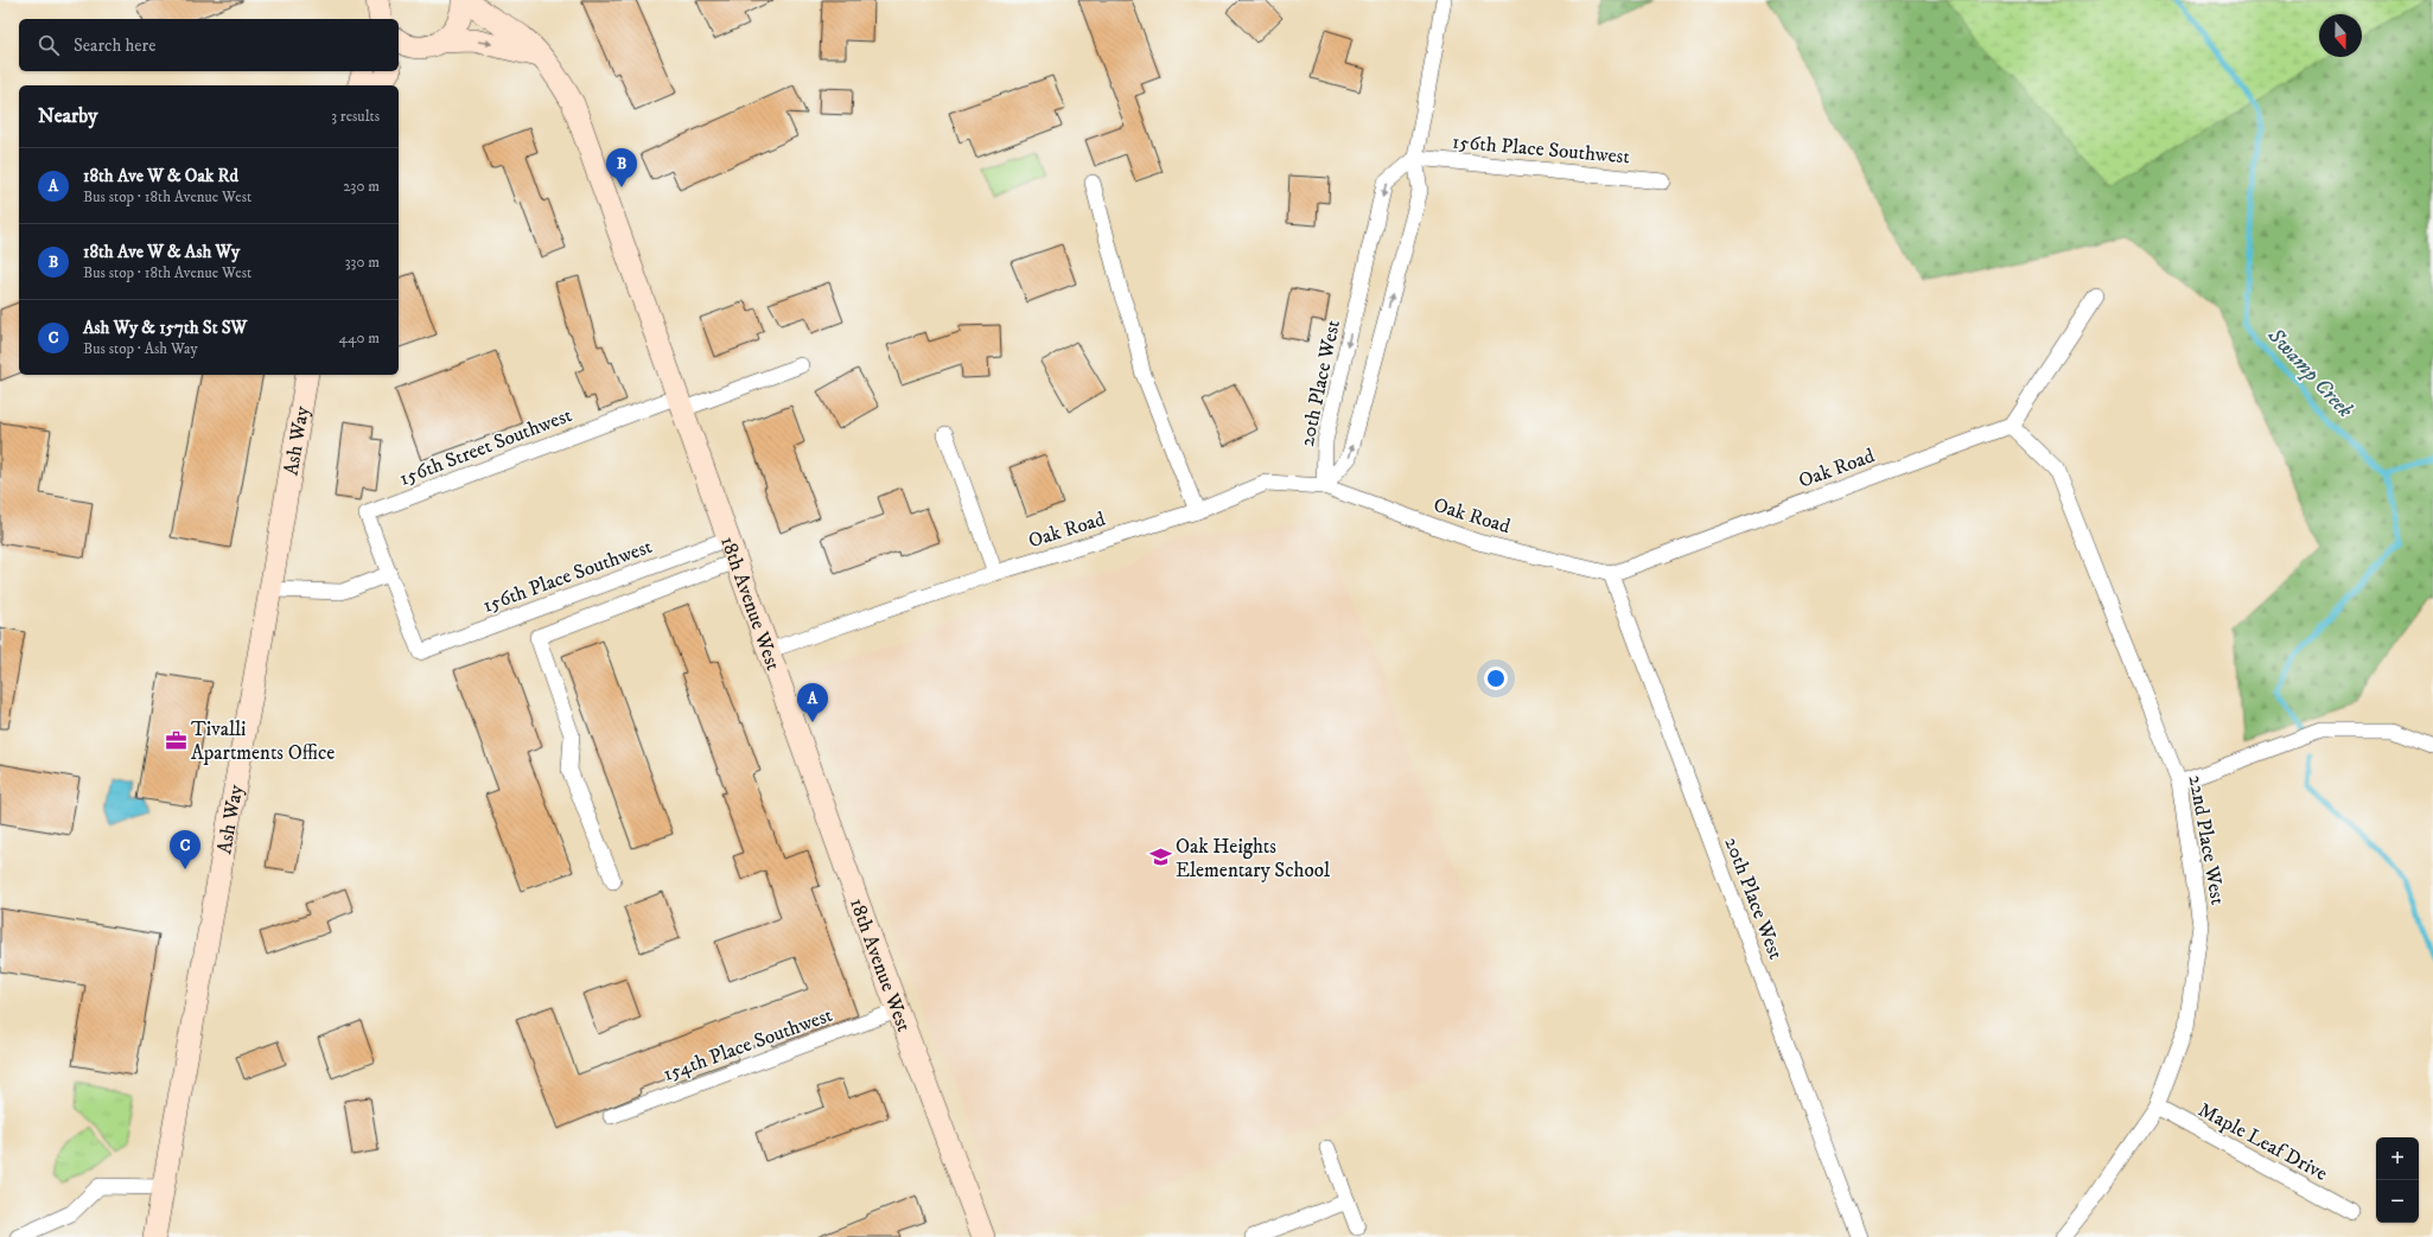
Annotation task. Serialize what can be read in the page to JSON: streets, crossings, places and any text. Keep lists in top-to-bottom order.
{
  "streets": {
    "street": [
      "156th Place Southwest",
      "20th Place West",
      "Ash Way",
      "156th Street Southwest",
      "Oak Road",
      "18th Avenue West",
      "22nd Place West",
      "154th Place Southwest",
      "Maple Leaf Drive"
    ]
  },
  "crossings": [
    ["156th Place Southwest", "20th Place West"],
    ["156th Place Southwest", "156th Street Southwest"],
    ["156th Place Southwest", "18th Avenue West"],
    ["20th Place West", "Oak Road"],
    ["156th Street Southwest", "18th Avenue West"],
    ["Oak Road", "18th Avenue West"],
    ["Oak Road", "22nd Place West"],
    ["18th Avenue West", "154th Place Southwest"],
    ["22nd Place West", "Maple Leaf Drive"]
  ],
  "water": ["Swamp Creek"],
  "places": {
    "office": ["Tivalli Apartments Office"],
    "school or university": ["Oak Heights Elementary School"]
  },
  "north": "bottom",
  "page": {
    "search": "Search here",
    "heading": ["Nearby", "3 results"],
    "list": [
      {
        "mark": "A",
        "name": "18th Ave W & Oak Rd",
        "note": "Bus stop · 18th Avenue West",
        "value": "230 m"
      },
      {
        "mark": "B",
        "name": "18th Ave W & Ash Wy",
        "note": "Bus stop · 18th Avenue West",
        "value": "330 m"
      },
      {
        "mark": "C",
        "name": "Ash Wy & 157th St SW",
        "note": "Bus stop · Ash Way",
        "value": "440 m"
      }
    ],
    "pins": ["B", "A", "C"],
    "map_buttons": ["+", "−"]
  }
}
